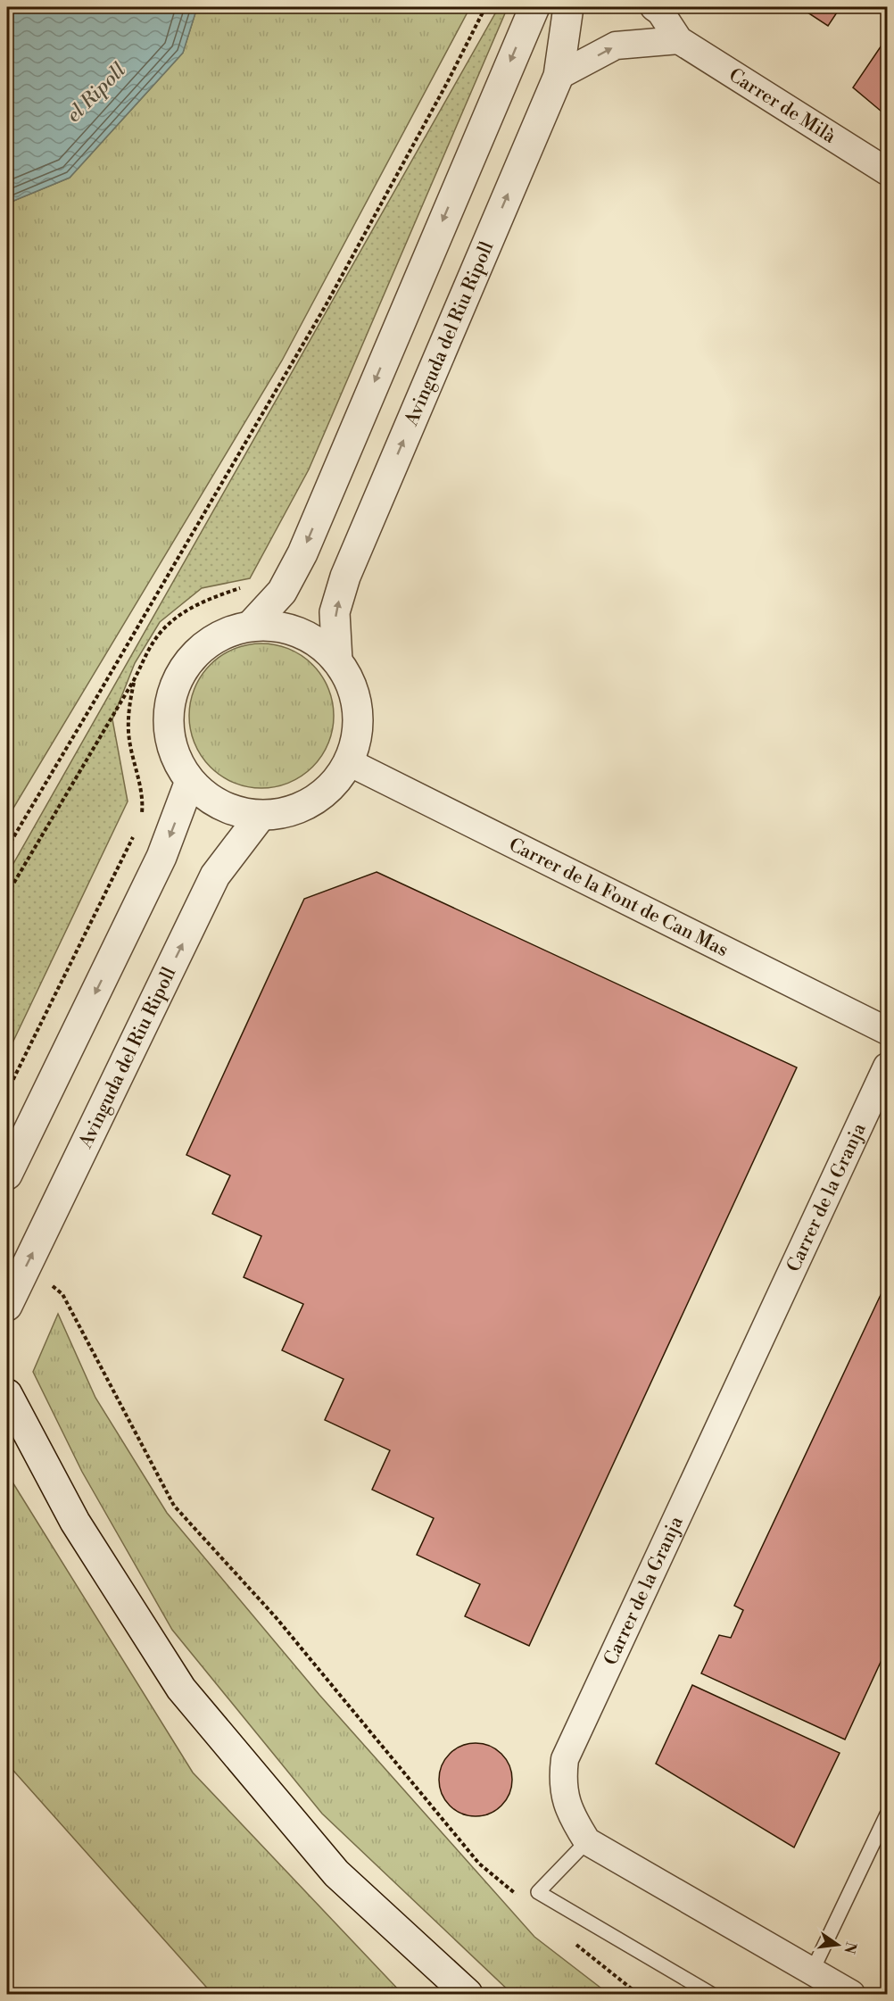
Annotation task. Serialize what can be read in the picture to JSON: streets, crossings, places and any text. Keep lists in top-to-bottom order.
{
  "streets": {
    "street": [
      "Carrer de Milà",
      "Avinguda del Riu Ripoll",
      "Carrer de la Font de Can Mas",
      "Carrer de la Granja"
    ]
  },
  "crossings": [
    ["Avinguda del Riu Ripoll", "Carrer de la Font de Can Mas"]
  ],
  "water": ["el Ripoll"],
  "north": "right"
}
